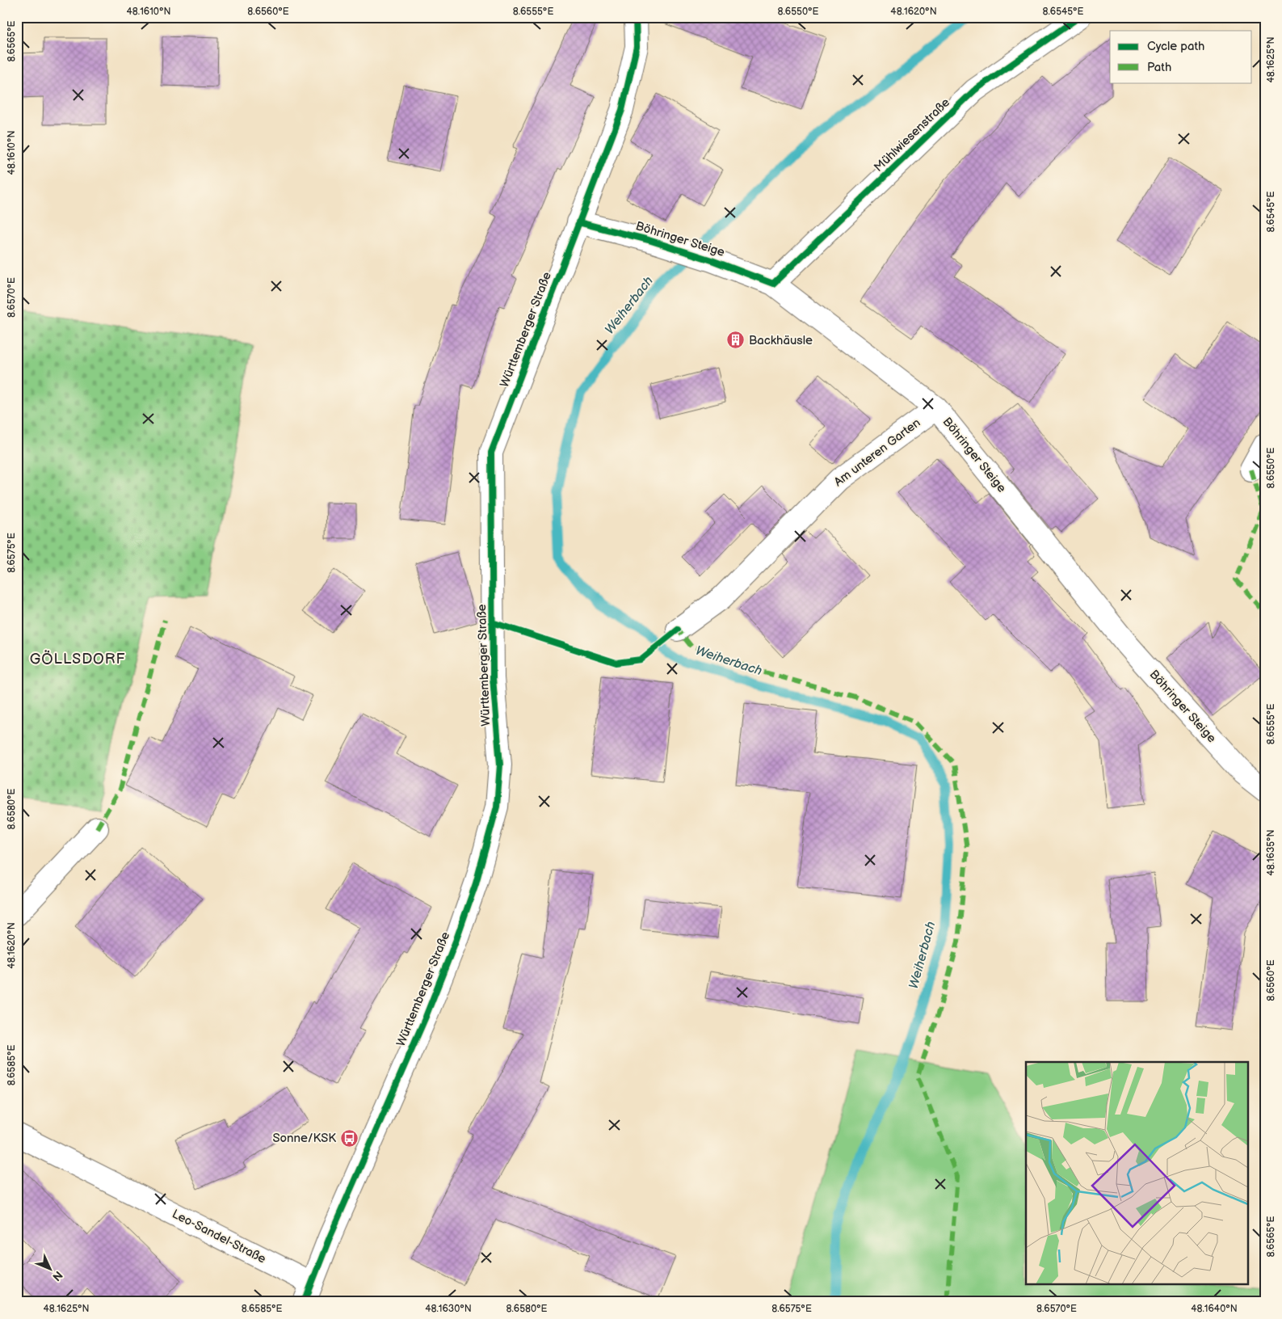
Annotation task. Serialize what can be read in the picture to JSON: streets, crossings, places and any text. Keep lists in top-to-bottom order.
{
  "streets": {
    "street": [
      "Mühlwiesenstraße",
      "Böhringer Steige",
      "Württemberger Straße",
      "Am unteren Garten",
      "Leo-Sandel-Straße"
    ]
  },
  "crossings": [
    ["Mühlwiesenstraße", "Böhringer Steige"],
    ["Böhringer Steige", "Württemberger Straße"],
    ["Böhringer Steige", "Am unteren Garten"],
    ["Württemberger Straße", "Leo-Sandel-Straße"]
  ],
  "districts": ["GÖLLSDORF"],
  "water": ["Weiherbach"],
  "places": {
    "building": ["Backhäusle"],
    "bus stop": ["Sonne/KSK"]
  },
  "legend": ["Cycle path", "Path"],
  "north": "bottom right",
  "coordinates": [
    "48.1610°N",
    "8.6560°E",
    "8.6555°E",
    "8.6550°E",
    "48.1620°N",
    "8.6545°E",
    "8.6565°E",
    "48.1625°N",
    "8.6570°E",
    "8.6575°E",
    "8.6580°E",
    "48.1635°N",
    "8.6585°E",
    "48.1630°N",
    "48.1640°N"
  ]
}
